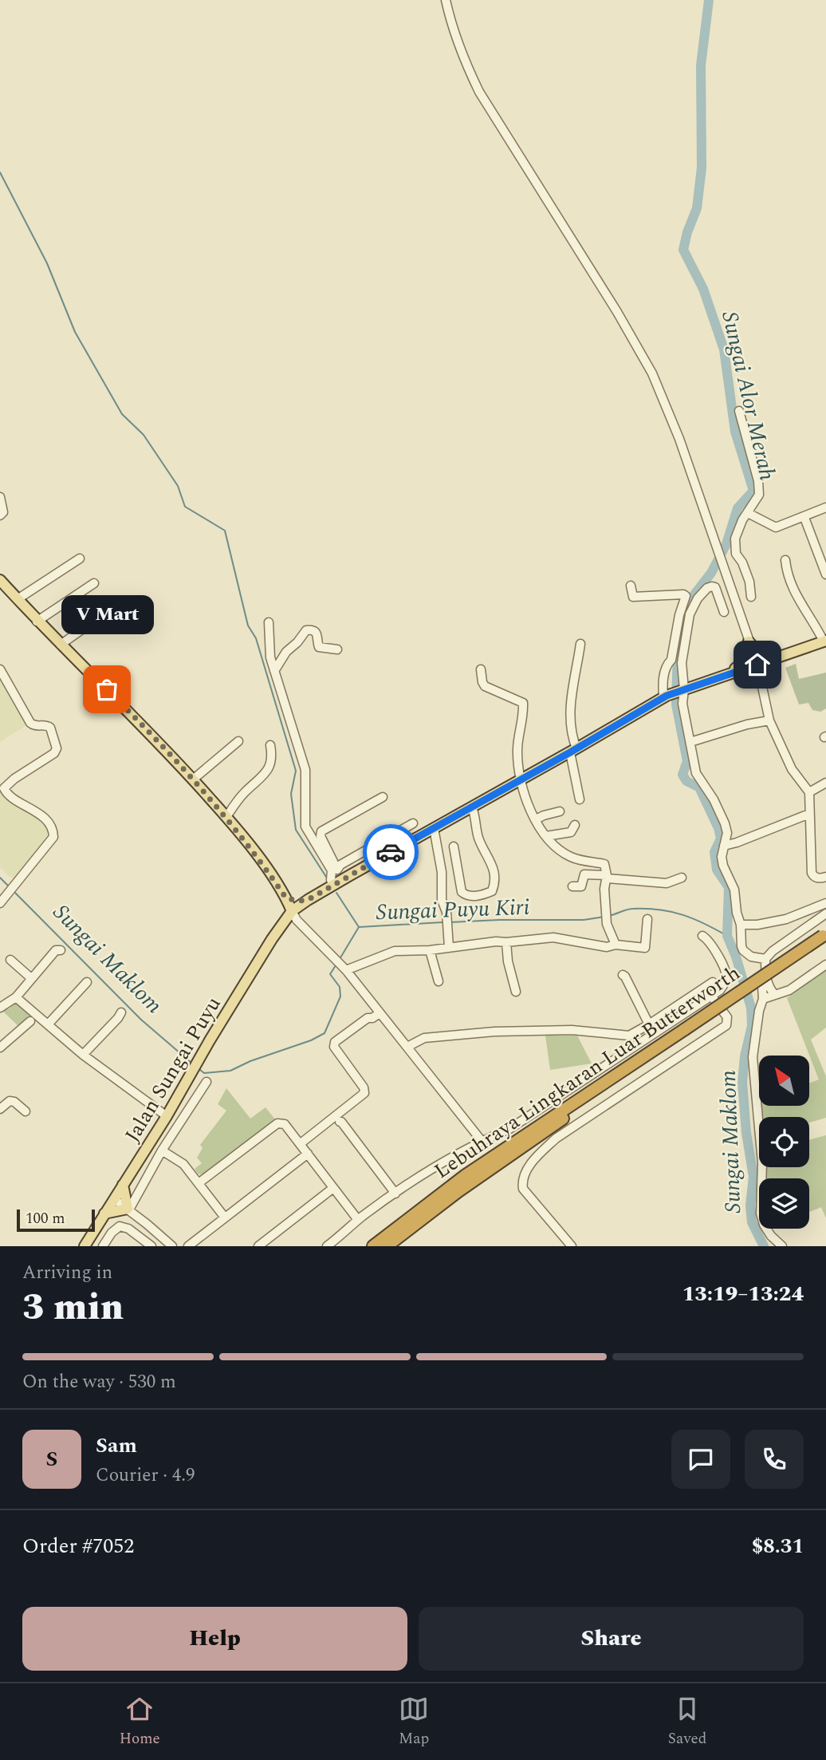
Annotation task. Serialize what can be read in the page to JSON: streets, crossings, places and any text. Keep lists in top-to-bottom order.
{
  "streets": {
    "highway": ["Lebuhraya Lingkaran Luar Butterworth"],
    "main road": ["Jalan Sungai Puyu"]
  },
  "water": ["Sungai Alor Merah", "Sungai Puyu Kiri", "Sungai Maklom"],
  "places": ["V Mart"],
  "scale_bar": "100 m",
  "north": "top left",
  "page": {
    "bubble": "V Mart",
    "scale": "100 m",
    "heading": ["3 min", "Arriving in", "13:19–13:24"],
    "panel": [
      "Sam",
      "Courier · 4.9",
      "Order #7052",
      "$8.31"
    ],
    "bar": "On the way · 530 m",
    "round": "S",
    "buttons": ["Help", "Share"],
    "tabs": ["Home", "Map", "Saved"]
  }
}
